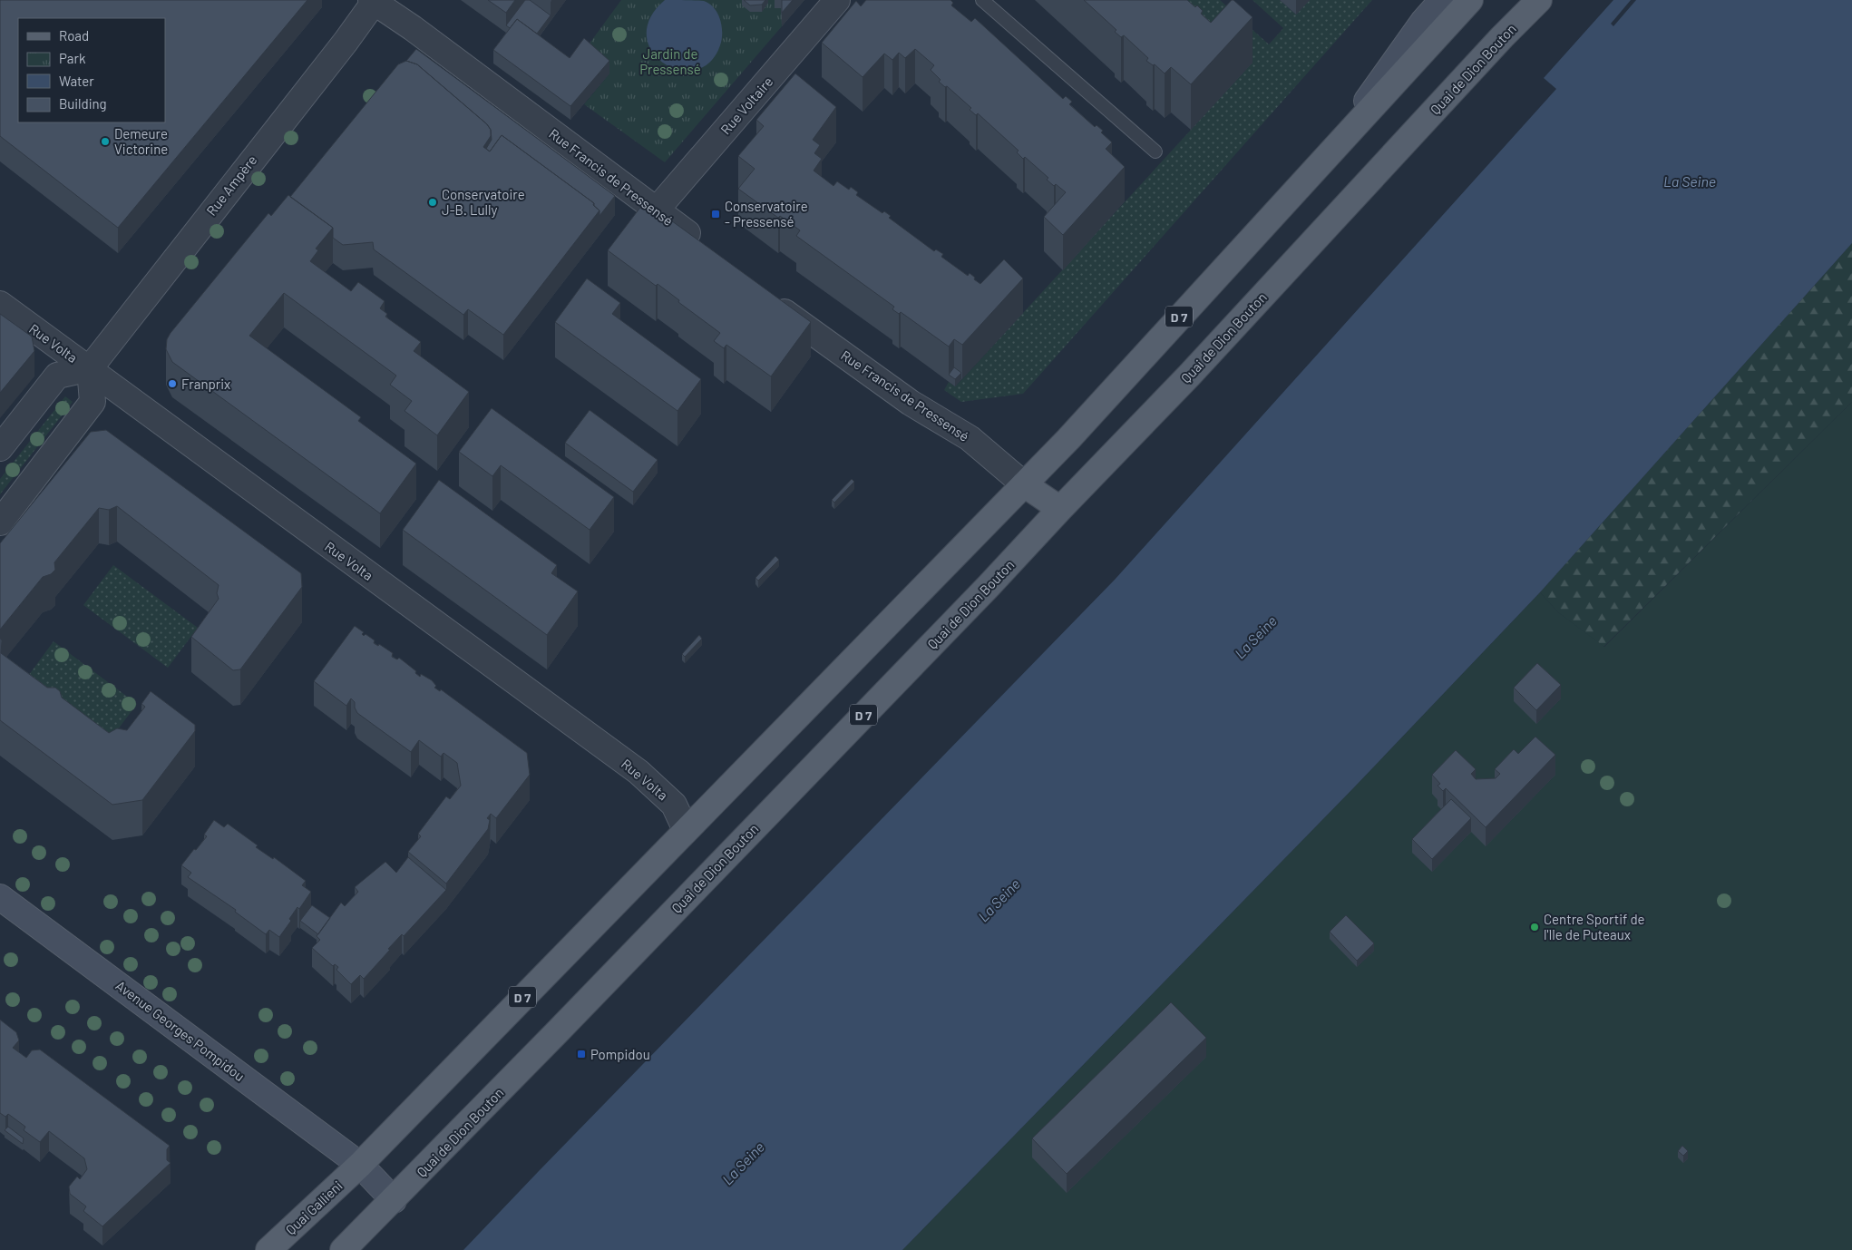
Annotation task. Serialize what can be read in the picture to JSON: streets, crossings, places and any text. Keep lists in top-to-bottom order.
{
  "streets": {
    "main road": ["Quai de Dion Bouton", "D 7", "Quai Gallieni"],
    "street": [
      "Rue Voltaire",
      "Rue Francis de Pressensé",
      "Rue Ampère",
      "Rue Volta",
      "Avenue Georges Pompidou"
    ]
  },
  "crossings": [
    ["Quai de Dion Bouton", "D 7"],
    ["Quai de Dion Bouton", "Avenue Georges Pompidou"],
    ["Rue Voltaire", "Rue Francis de Pressensé"],
    ["Rue Francis de Pressensé", "Rue Ampère"],
    ["Rue Francis de Pressensé", "D 7"],
    ["Rue Ampère", "Rue Volta"],
    ["D 7", "Rue Volta"],
    ["D 7", "Avenue Georges Pompidou"],
    ["D 7", "Quai Gallieni"],
    ["Avenue Georges Pompidou", "Quai Gallieni"]
  ],
  "water": ["La Seine"],
  "parks": ["Jardin de Pressensé"],
  "places": {
    "other": [
      "Demeure Victorine",
      "Conservatoire J-B. Lully",
      "Franprix",
      "Centre Sportif de l'Ile de Puteaux"
    ],
    "transit": ["Conservatoire - Pressensé", "Pompidou"]
  },
  "legend": [
    "Road",
    "Park",
    "Water",
    "Building"
  ]
}
